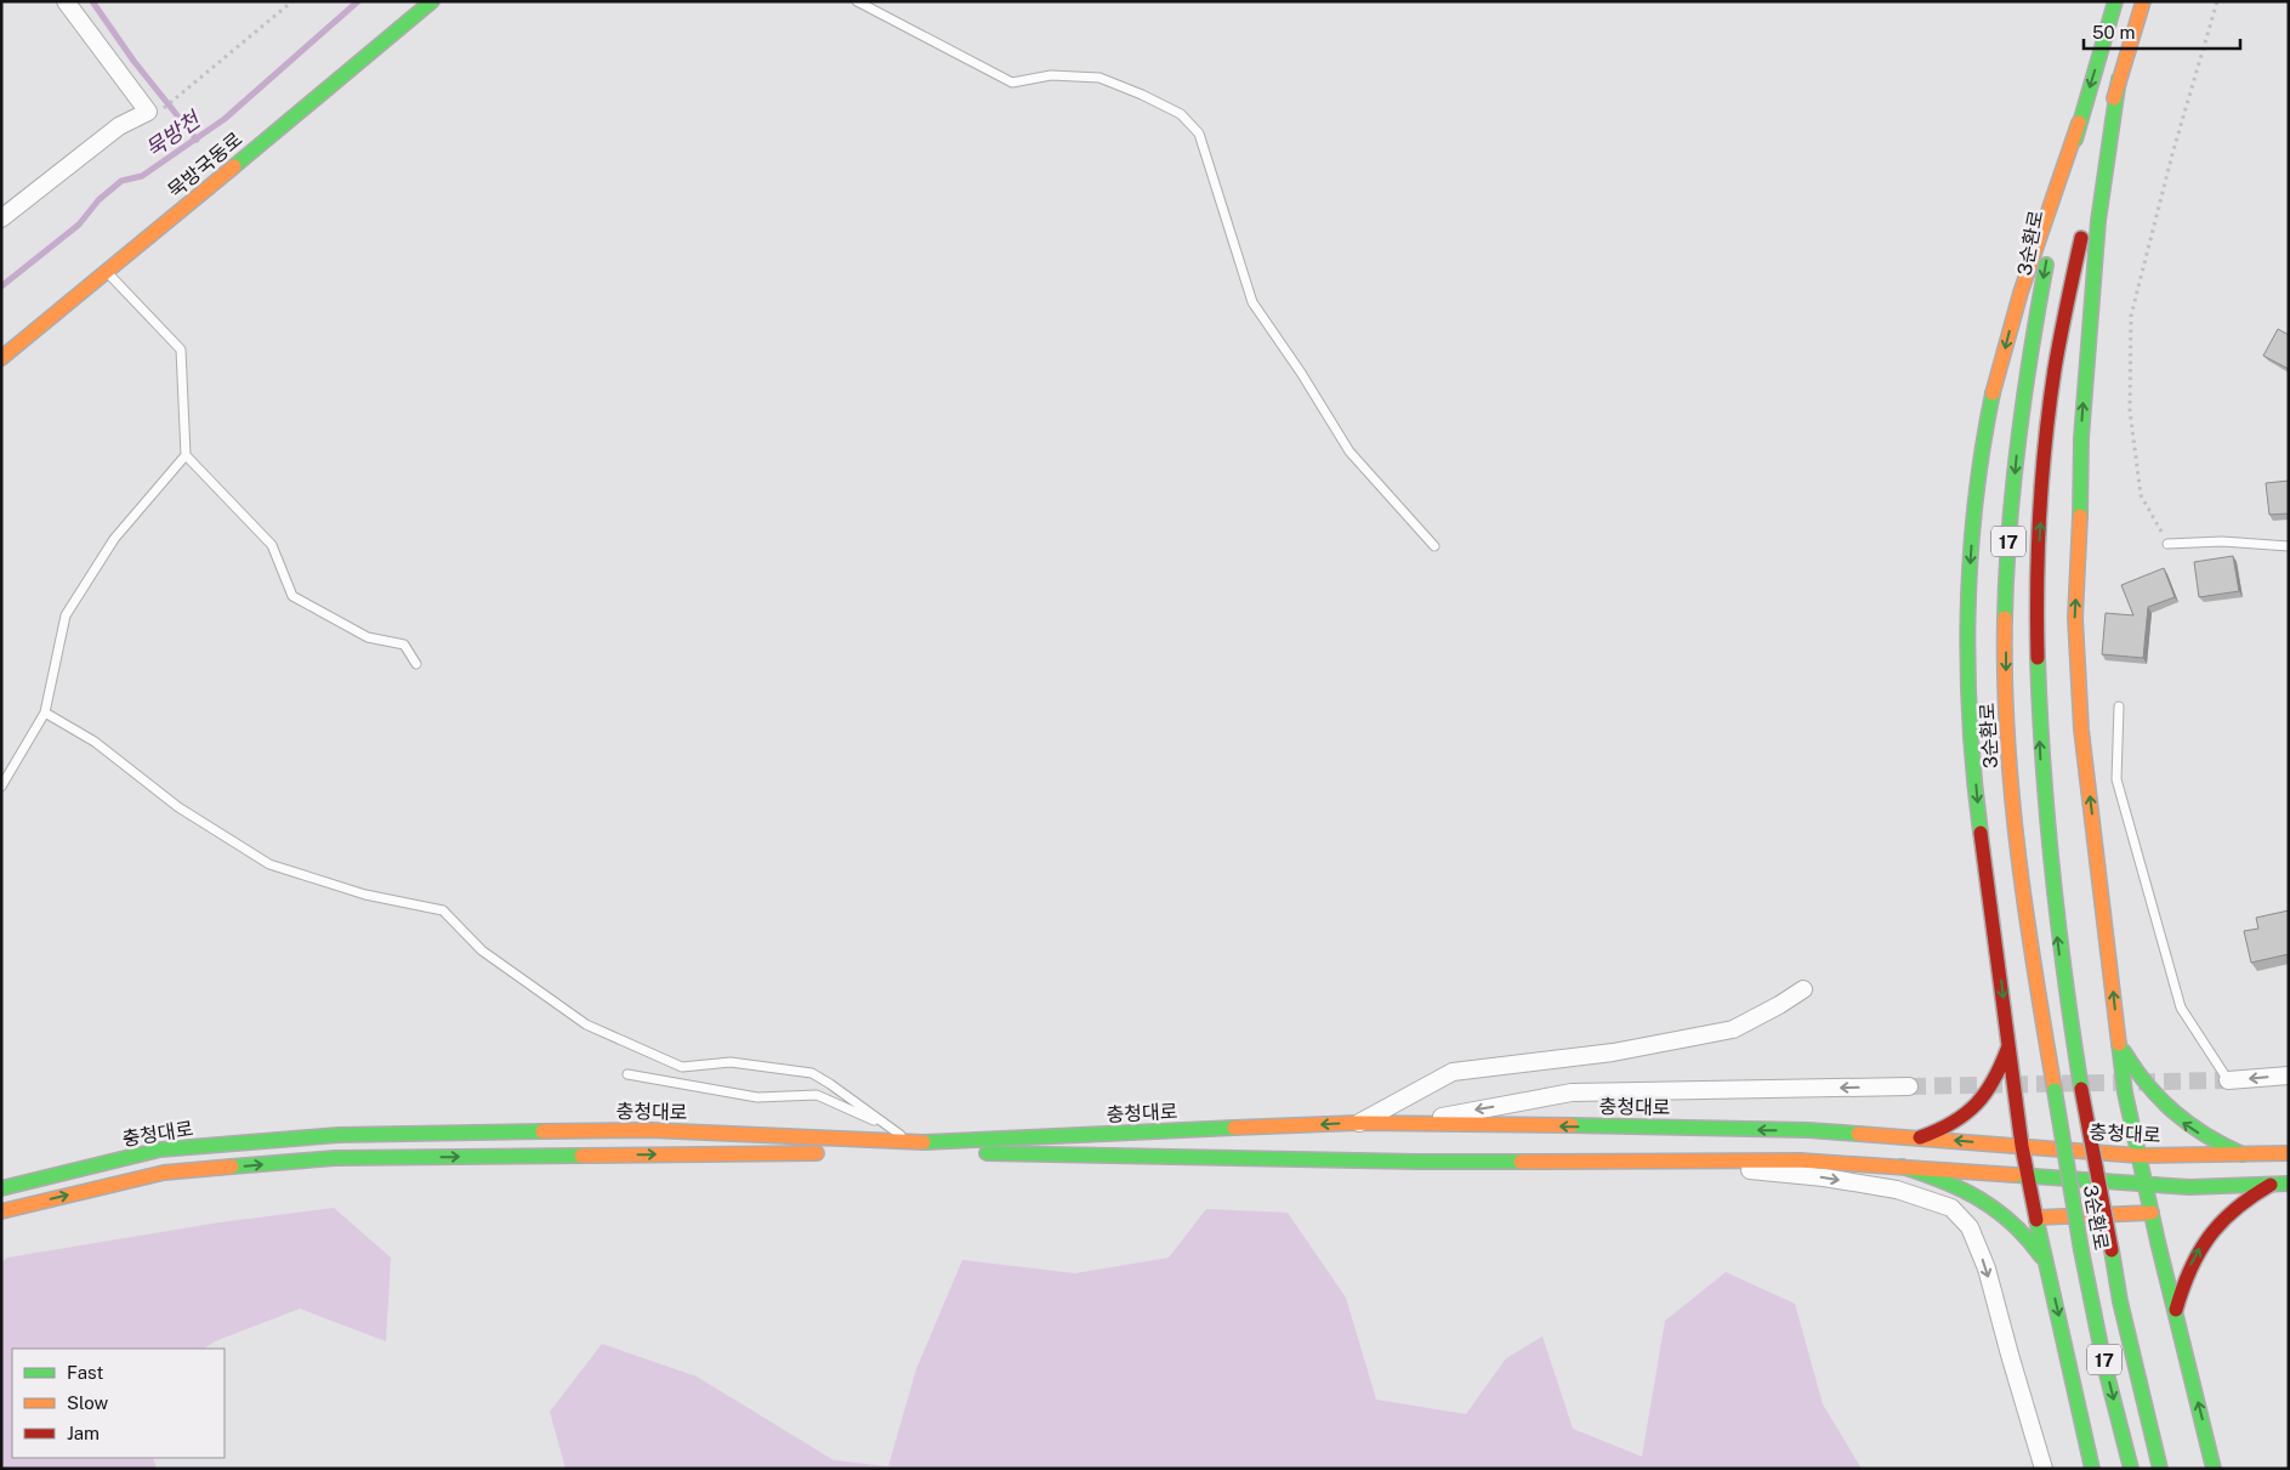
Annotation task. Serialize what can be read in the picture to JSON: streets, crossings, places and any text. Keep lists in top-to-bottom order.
{
  "streets": {
    "main road": [
      "묵방국동로",
      "3순환로",
      "17",
      "충청대로"
    ]
  },
  "water": ["묵방천"],
  "legend": ["Fast", "Slow", "Jam"],
  "scale_bar": "50 m"
}
